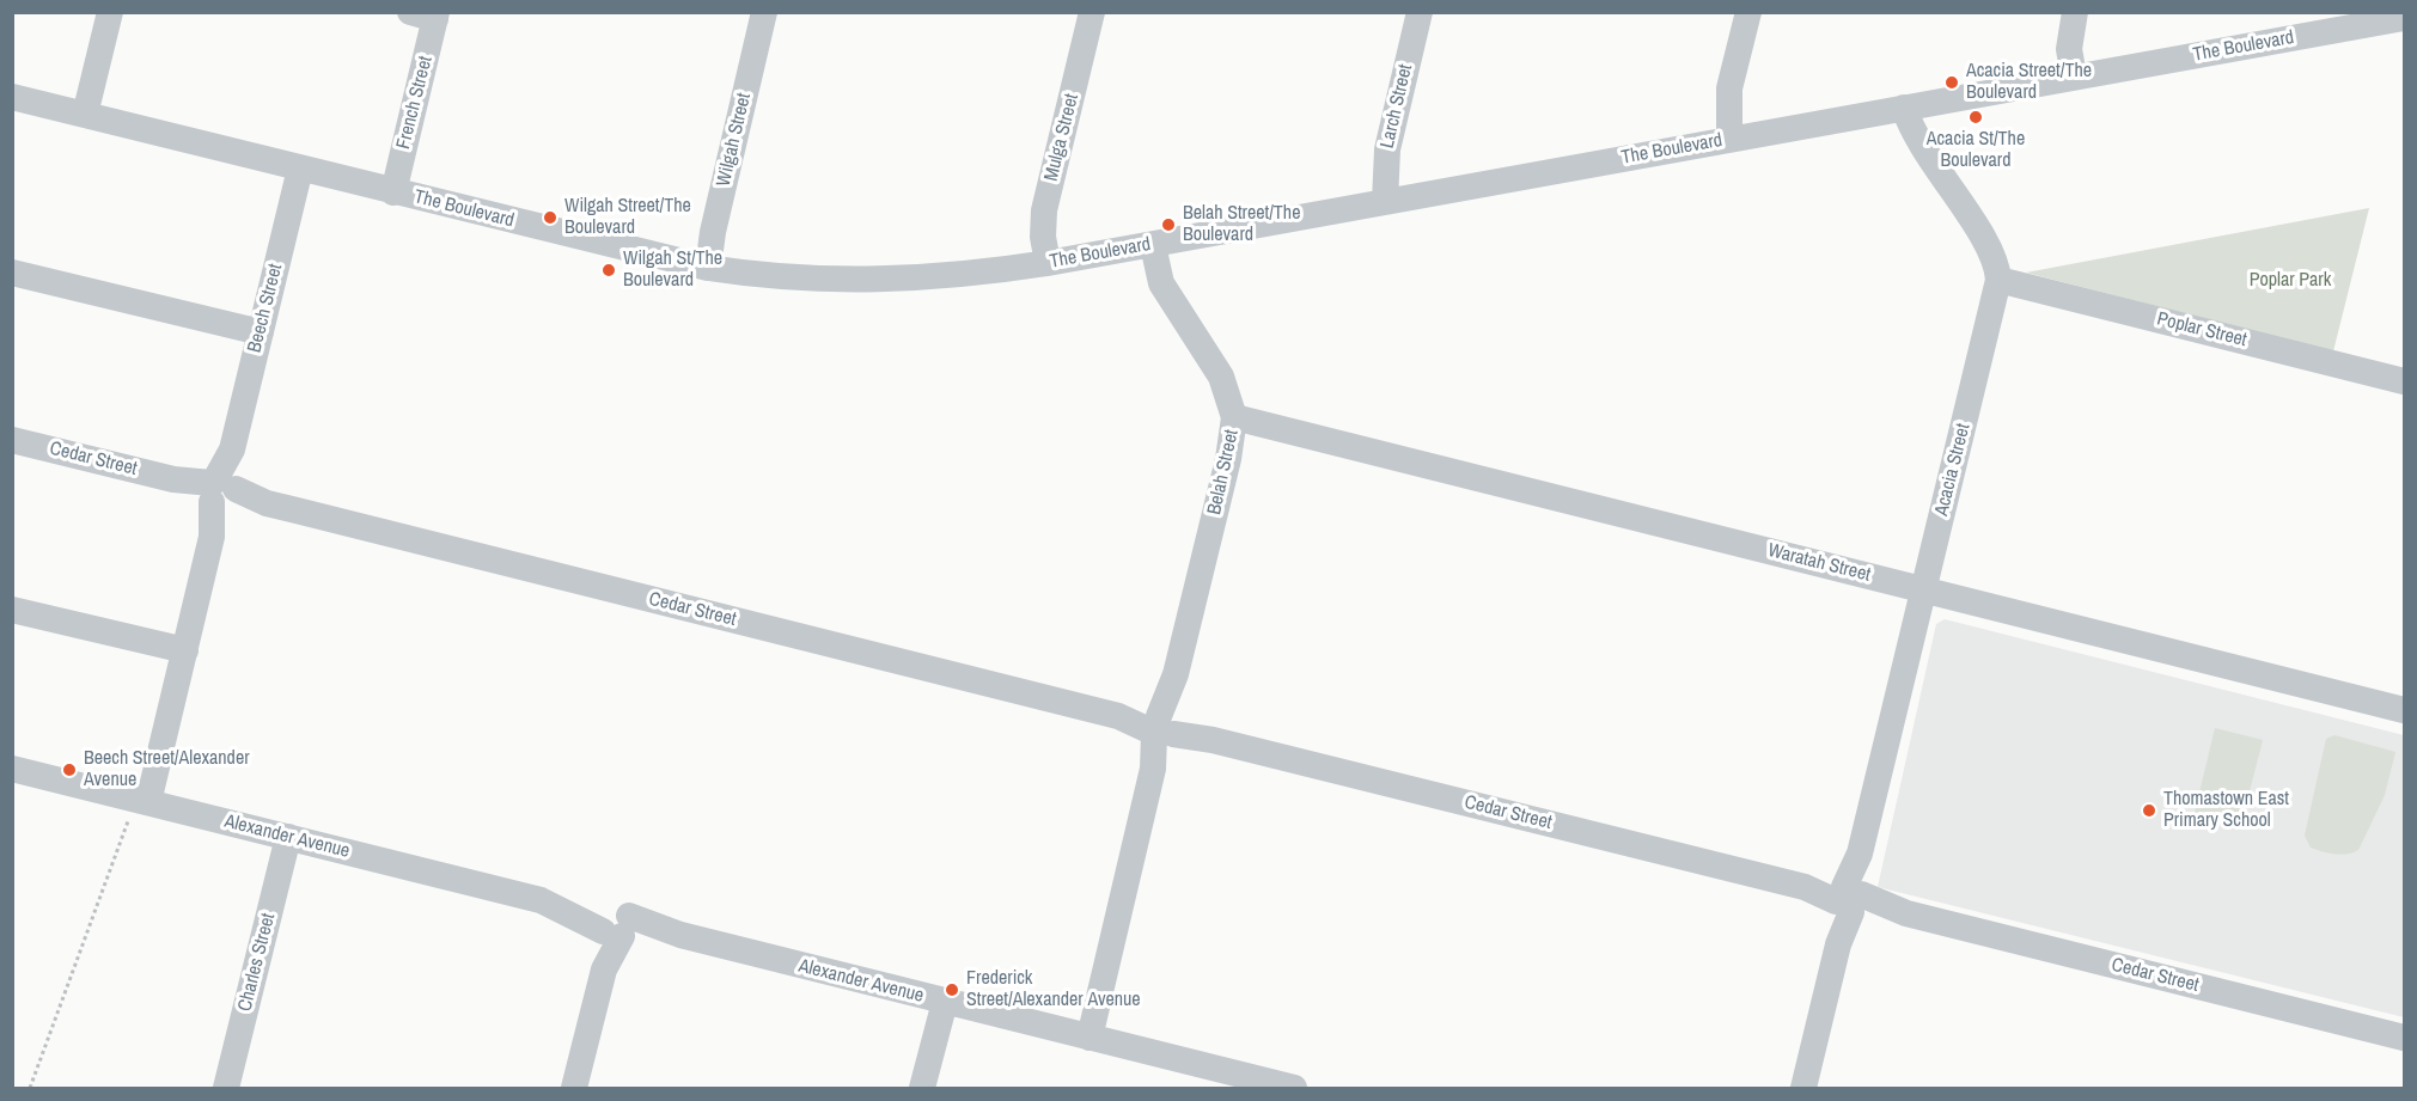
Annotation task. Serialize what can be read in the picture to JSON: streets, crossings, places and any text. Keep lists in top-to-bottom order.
{
  "streets": {
    "street": [
      "The Boulevard",
      "French Street",
      "Larch Street",
      "Mulga Street",
      "Wilgah Street",
      "Beech Street",
      "Poplar Street",
      "Cedar Street",
      "Acacia Street",
      "Belah Street",
      "Waratah Street",
      "Alexander Avenue",
      "Charles Street"
    ]
  },
  "crossings": [
    ["The Boulevard", "French Street"],
    ["The Boulevard", "Larch Street"],
    ["The Boulevard", "Mulga Street"],
    ["The Boulevard", "Wilgah Street"],
    ["The Boulevard", "Beech Street"],
    ["The Boulevard", "Belah Street"],
    ["Beech Street", "Cedar Street"],
    ["Beech Street", "Alexander Avenue"],
    ["Poplar Street", "Acacia Street"],
    ["Cedar Street", "Acacia Street"],
    ["Cedar Street", "Belah Street"],
    ["Acacia Street", "Waratah Street"],
    ["Belah Street", "Waratah Street"],
    ["Belah Street", "Alexander Avenue"],
    ["Alexander Avenue", "Charles Street"]
  ],
  "parks": ["Poplar Park"],
  "places": [
    "Acacia Street/The Boulevard",
    "Acacia St/The Boulevard",
    "Wilgah Street/The Boulevard",
    "Belah Street/The Boulevard",
    "Wilgah St/The Boulevard",
    "Beech Street/Alexander Avenue",
    "Thomastown East Primary School",
    "Frederick Street/Alexander Avenue"
  ]
}
